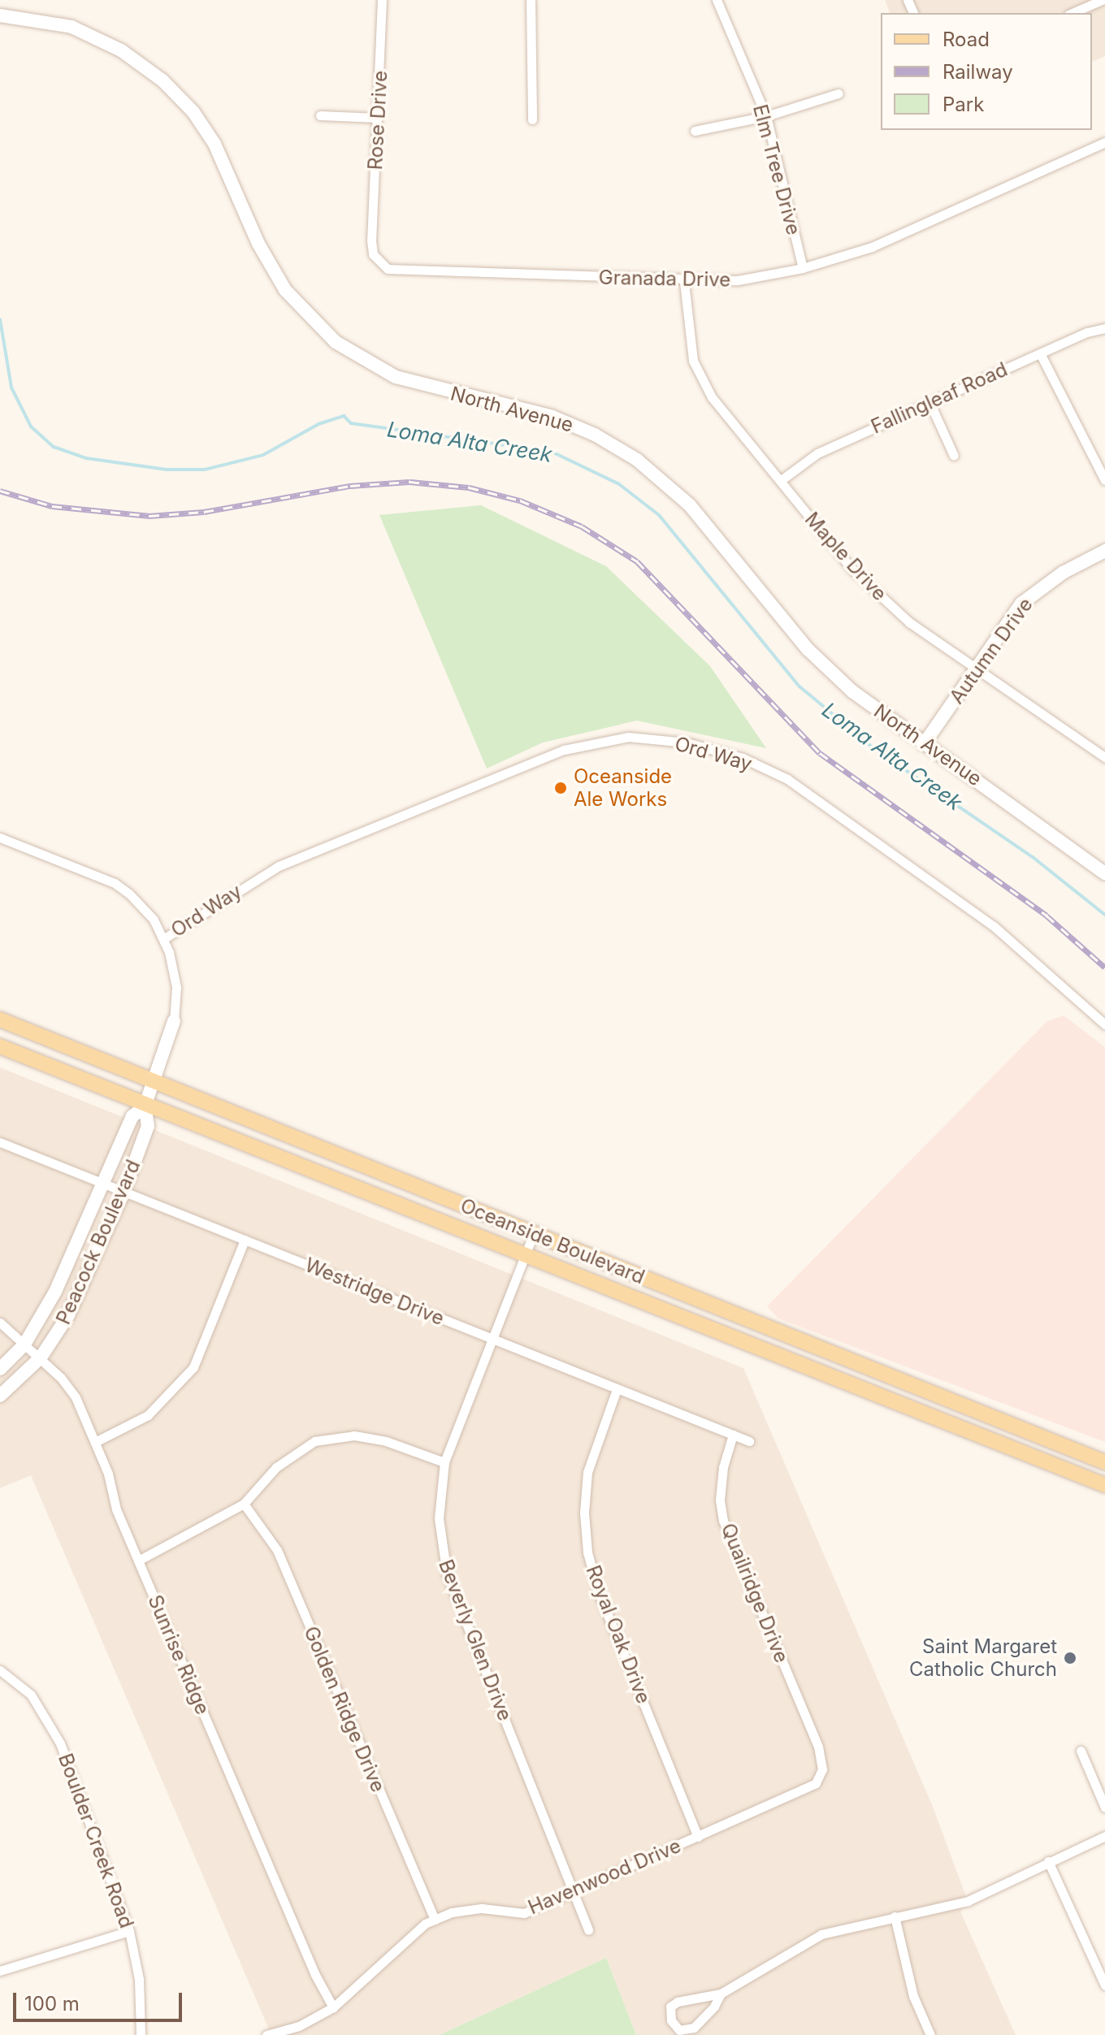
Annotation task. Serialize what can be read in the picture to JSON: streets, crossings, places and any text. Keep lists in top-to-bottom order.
{
  "streets": {
    "main road": [
      "North Avenue",
      "Autumn Drive",
      "Oceanside Boulevard",
      "Peacock Boulevard"
    ],
    "street": [
      "Rose Drive",
      "Elm Tree Drive",
      "Granada Drive",
      "Fallingleaf Road",
      "Maple Drive",
      "Ord Way",
      "Westridge Drive",
      "Quailridge Drive",
      "Royal Oak Drive",
      "Beverly Glen Drive",
      "Sunrise Ridge",
      "Golden Ridge Drive",
      "Boulder Creek Road",
      "Havenwood Drive"
    ]
  },
  "crossings": [
    ["Rose Drive", "Granada Drive"],
    ["Elm Tree Drive", "Granada Drive"],
    ["Granada Drive", "Maple Drive"],
    ["Fallingleaf Road", "Maple Drive"],
    ["North Avenue", "Autumn Drive"],
    ["Maple Drive", "Autumn Drive"],
    ["Ord Way", "Peacock Boulevard"],
    ["Oceanside Boulevard", "Peacock Boulevard"],
    ["Oceanside Boulevard", "Beverly Glen Drive"],
    ["Peacock Boulevard", "Westridge Drive"],
    ["Peacock Boulevard", "Sunrise Ridge"],
    ["Westridge Drive", "Quailridge Drive"],
    ["Westridge Drive", "Royal Oak Drive"],
    ["Westridge Drive", "Beverly Glen Drive"],
    ["Quailridge Drive", "Havenwood Drive"],
    ["Royal Oak Drive", "Havenwood Drive"],
    ["Beverly Glen Drive", "Havenwood Drive"],
    ["Sunrise Ridge", "Havenwood Drive"],
    ["Golden Ridge Drive", "Havenwood Drive"]
  ],
  "water": ["Loma Alta Creek"],
  "places": ["Oceanside Ale Works", "Saint Margaret Catholic Church"],
  "legend": ["Road", "Railway", "Park"],
  "scale_bar": "100 m"
}
